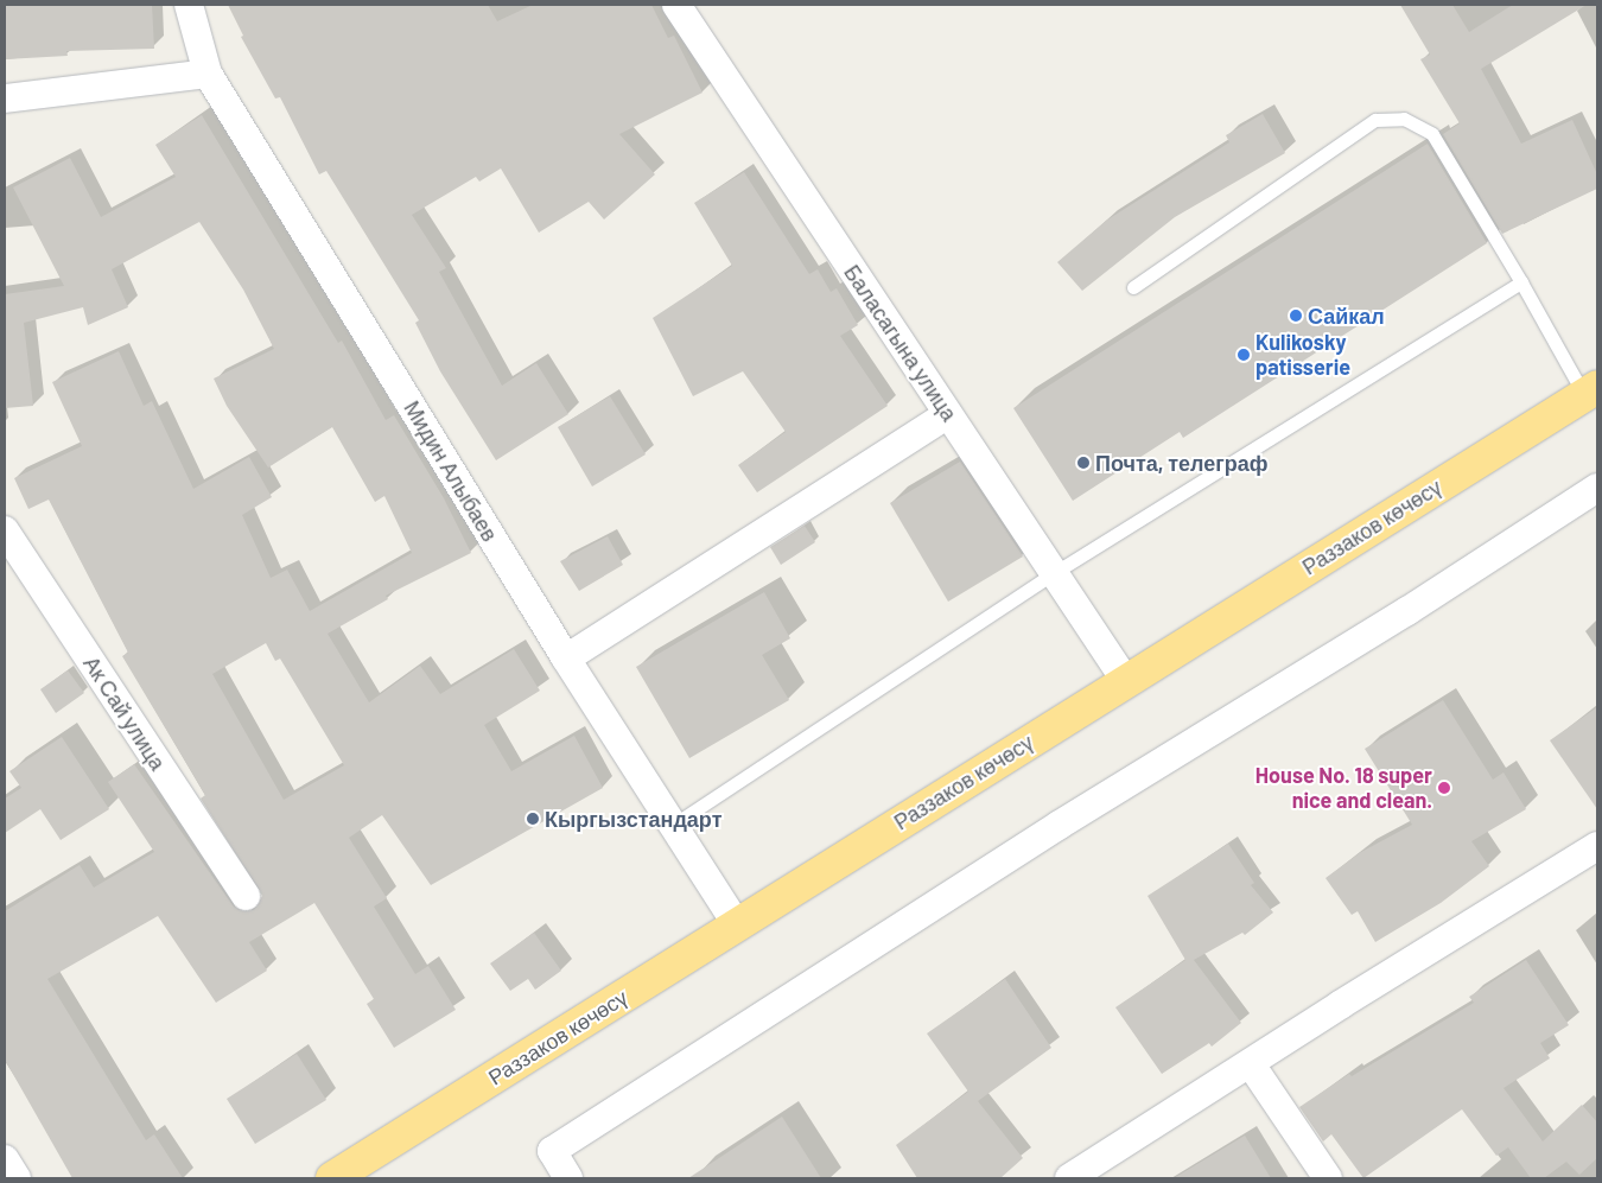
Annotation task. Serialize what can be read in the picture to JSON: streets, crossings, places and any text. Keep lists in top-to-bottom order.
{
  "streets": {
    "highway": ["Раззаков көчөсү"],
    "street": ["Баласагына улица", "Мидин Алыбаев", "Ак Сай улица"]
  },
  "crossings": [
    ["Баласагына улица", "Раззаков көчөсү"],
    ["Мидин Алыбаев", "Раззаков көчөсү"]
  ],
  "places": [
    "Сайкал",
    "Kulikosky patisserie",
    "Почта, телеграф",
    "House No. 18 super nice and clean.",
    "Кыргызстандарт"
  ]
}
